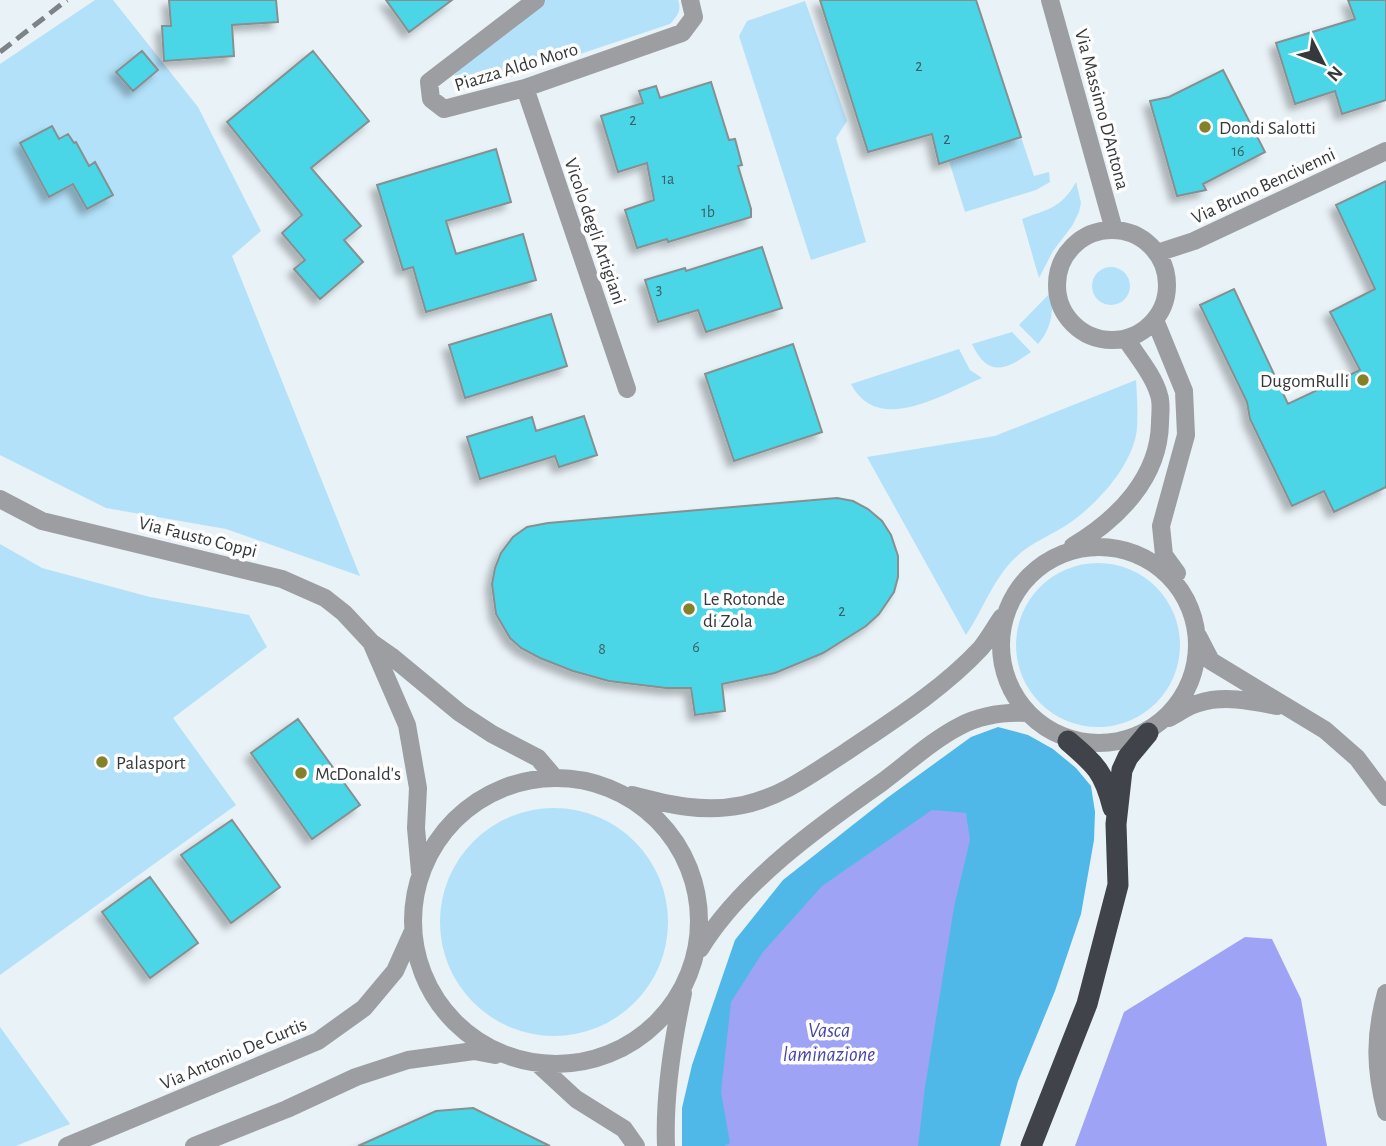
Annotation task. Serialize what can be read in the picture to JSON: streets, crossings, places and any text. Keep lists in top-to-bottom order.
{
  "streets": {
    "street": [
      "Piazza Aldo Moro",
      "Via Massimo D'Antona",
      "Via Bruno Bencivenni",
      "Vicolo degli Artigiani",
      "Via Fausto Coppi",
      "Via Antonio De Curtis"
    ]
  },
  "crossings": [
    ["Piazza Aldo Moro", "Vicolo degli Artigiani"],
    ["Via Massimo D'Antona", "Via Bruno Bencivenni"]
  ],
  "water": ["Vasca laminazione"],
  "places": [
    "Dondi Salotti",
    "DugomRulli",
    "Le Rotonde di Zola",
    "Palasport",
    "McDonald's"
  ],
  "house_numbers": [
    "2",
    "2",
    "2",
    "16",
    "1a",
    "1b",
    "3",
    "2",
    "6",
    "8"
  ],
  "north": "bottom right"
}
